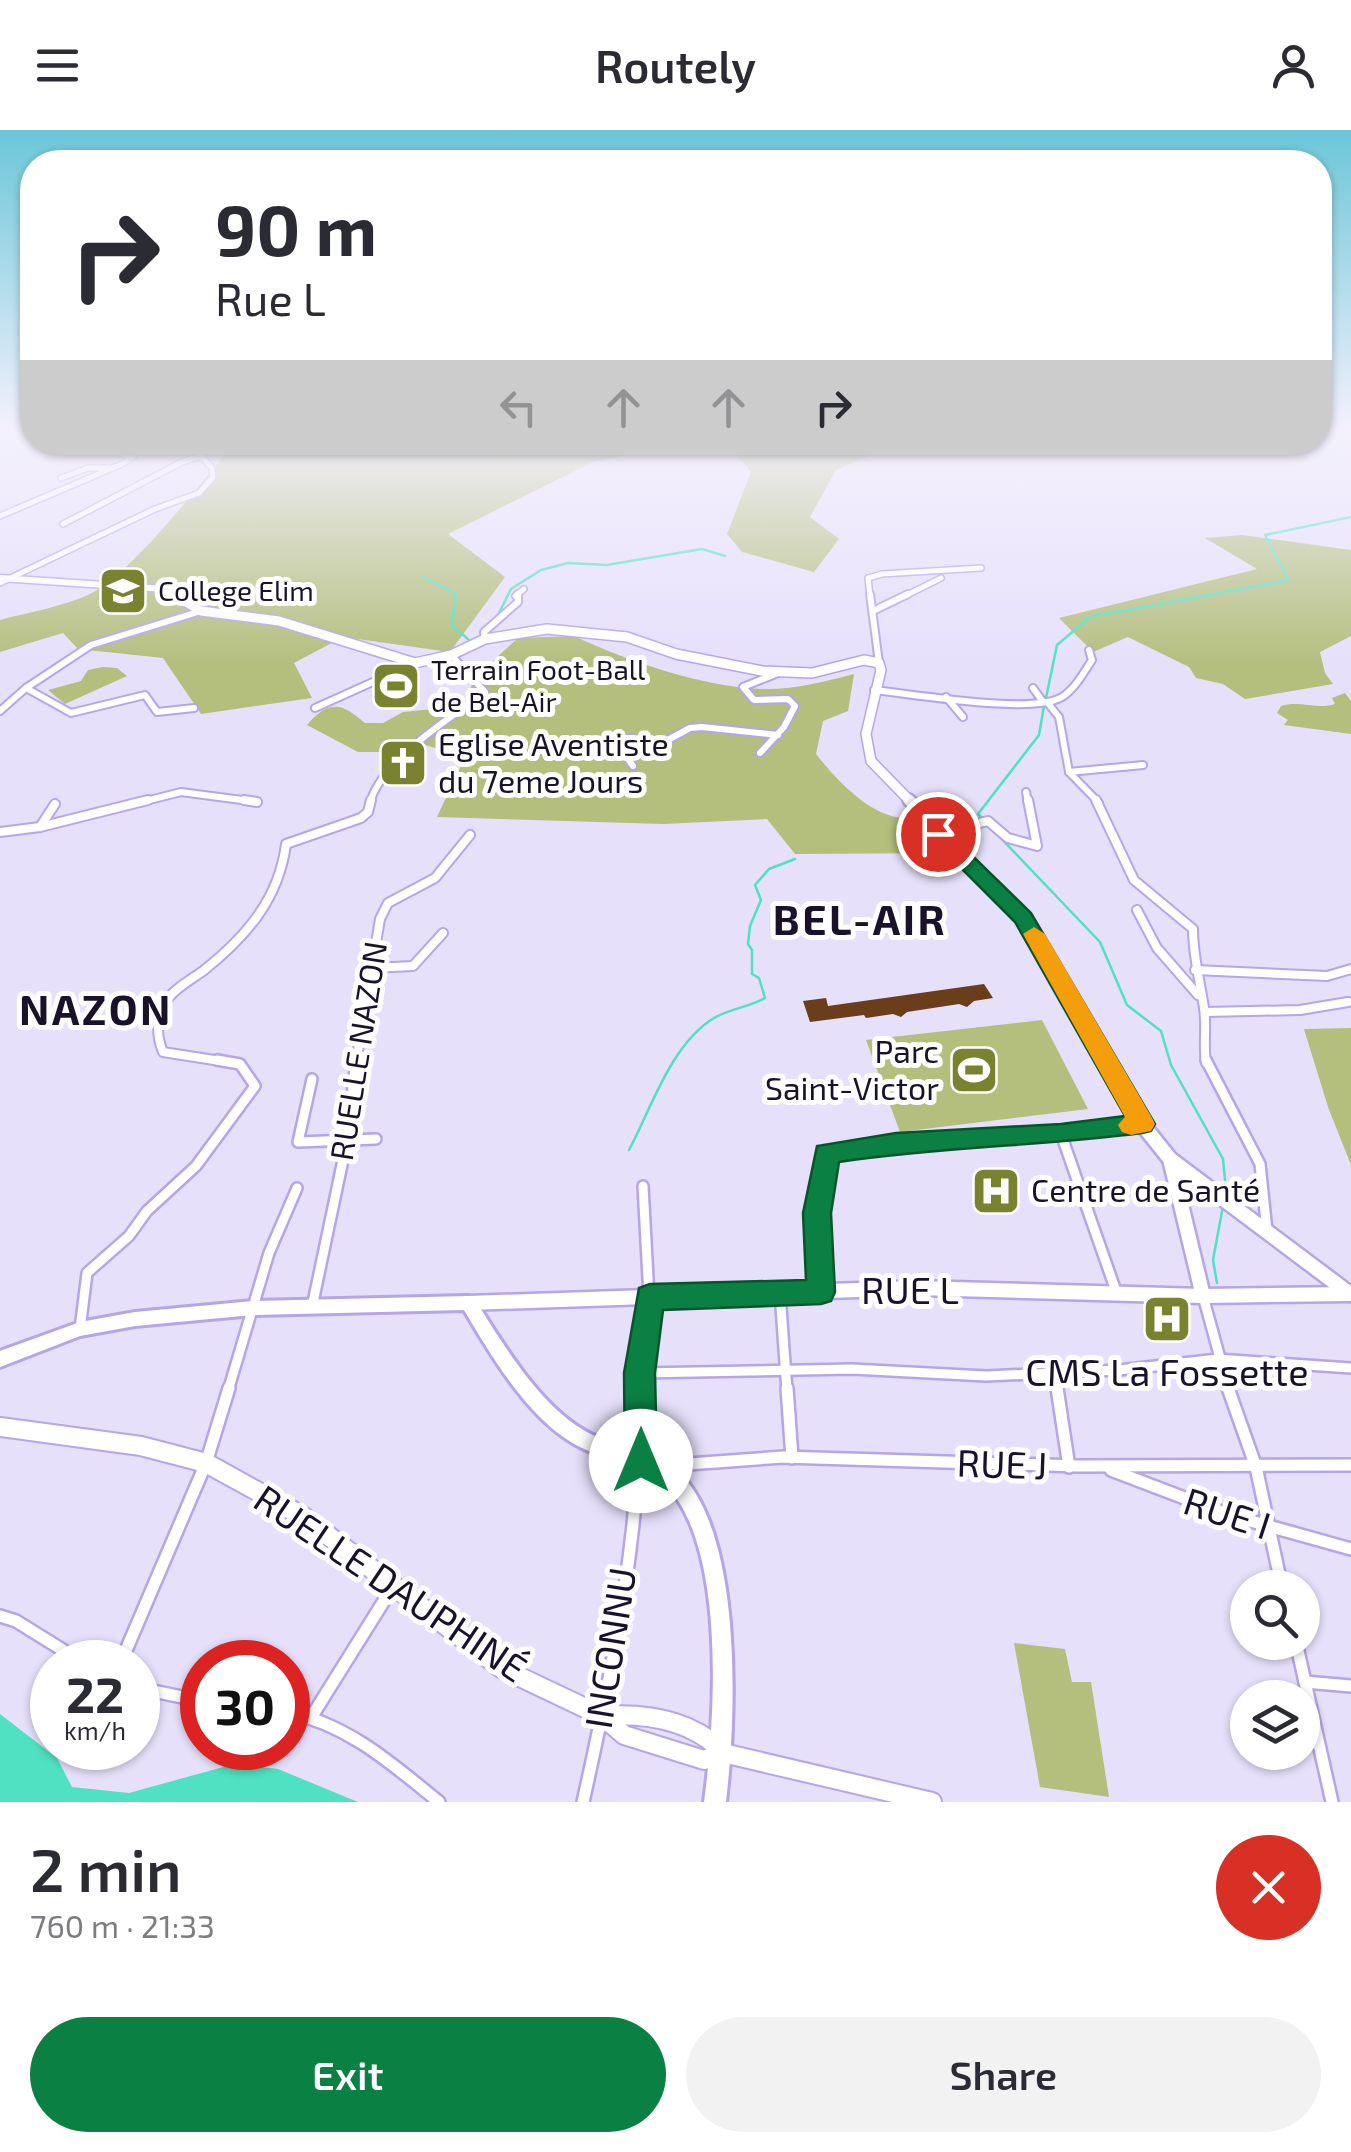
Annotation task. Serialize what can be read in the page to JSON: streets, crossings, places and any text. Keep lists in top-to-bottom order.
{
  "streets": {
    "street": [
      "RUELLE NAZON",
      "RUE L",
      "RUE J",
      "RUE I",
      "RUELLE DAUPHINÉ",
      "INCONNU"
    ]
  },
  "crossings": [
    ["RUE L", "INCONNU"],
    ["RUE J", "RUE I"],
    ["RUE J", "INCONNU"],
    ["RUELLE DAUPHINÉ", "INCONNU"]
  ],
  "districts": ["BEL-AIR", "NAZON"],
  "places": {
    "school or university": ["College Elim"],
    "sports": ["Terrain Foot-Ball de Bel-Air", "Parc Saint-Victor"],
    "church": ["Eglise Aventiste du 7eme Jours"],
    "hospital": ["Centre de Santé", "CMS La Fossette"]
  },
  "page": {
    "header": "Routely",
    "turn": ["90 m", "Rue L"],
    "speed": "22 km/h",
    "limit": "30",
    "heading": ["2 min", "760 m · 21:33"],
    "buttons": ["Exit", "Share"]
  }
}
